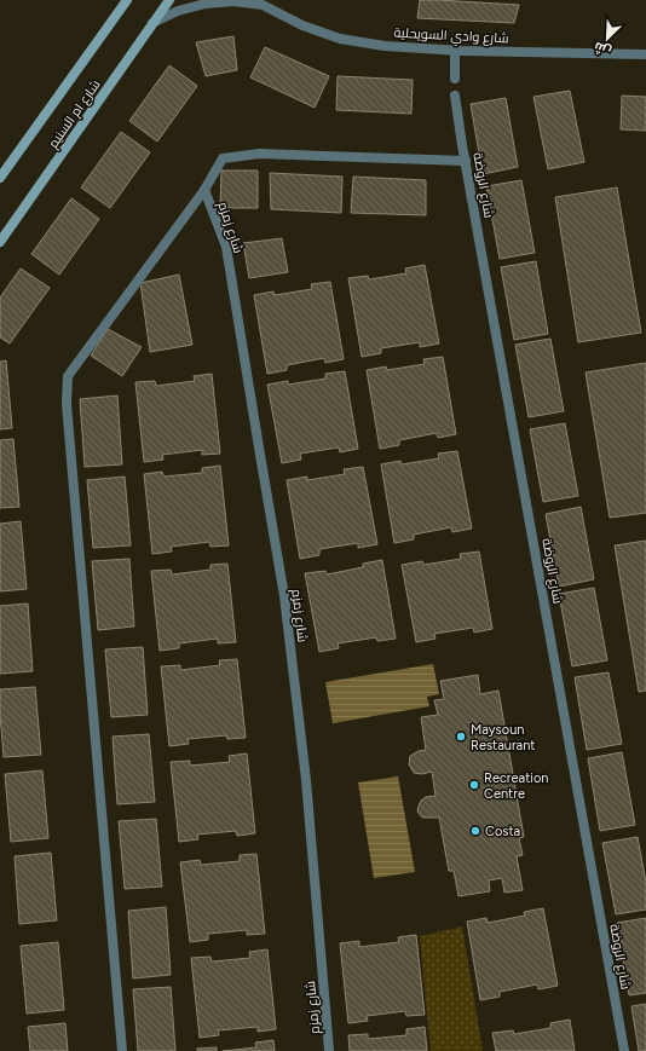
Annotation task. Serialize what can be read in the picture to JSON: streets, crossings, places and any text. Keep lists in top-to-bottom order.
{
  "streets": {
    "main road": ["شارع ام السنيم"],
    "street": ["شارع وادي السويحلية", "شارع الروضة", "شارع زمزم"]
  },
  "crossings": [
    ["شارع وادي السويحلية", "شارع ام السنيم"]
  ],
  "places": ["Maysoun Restaurant", "Recreation Centre", "Costa"],
  "north": "bottom left"
}
